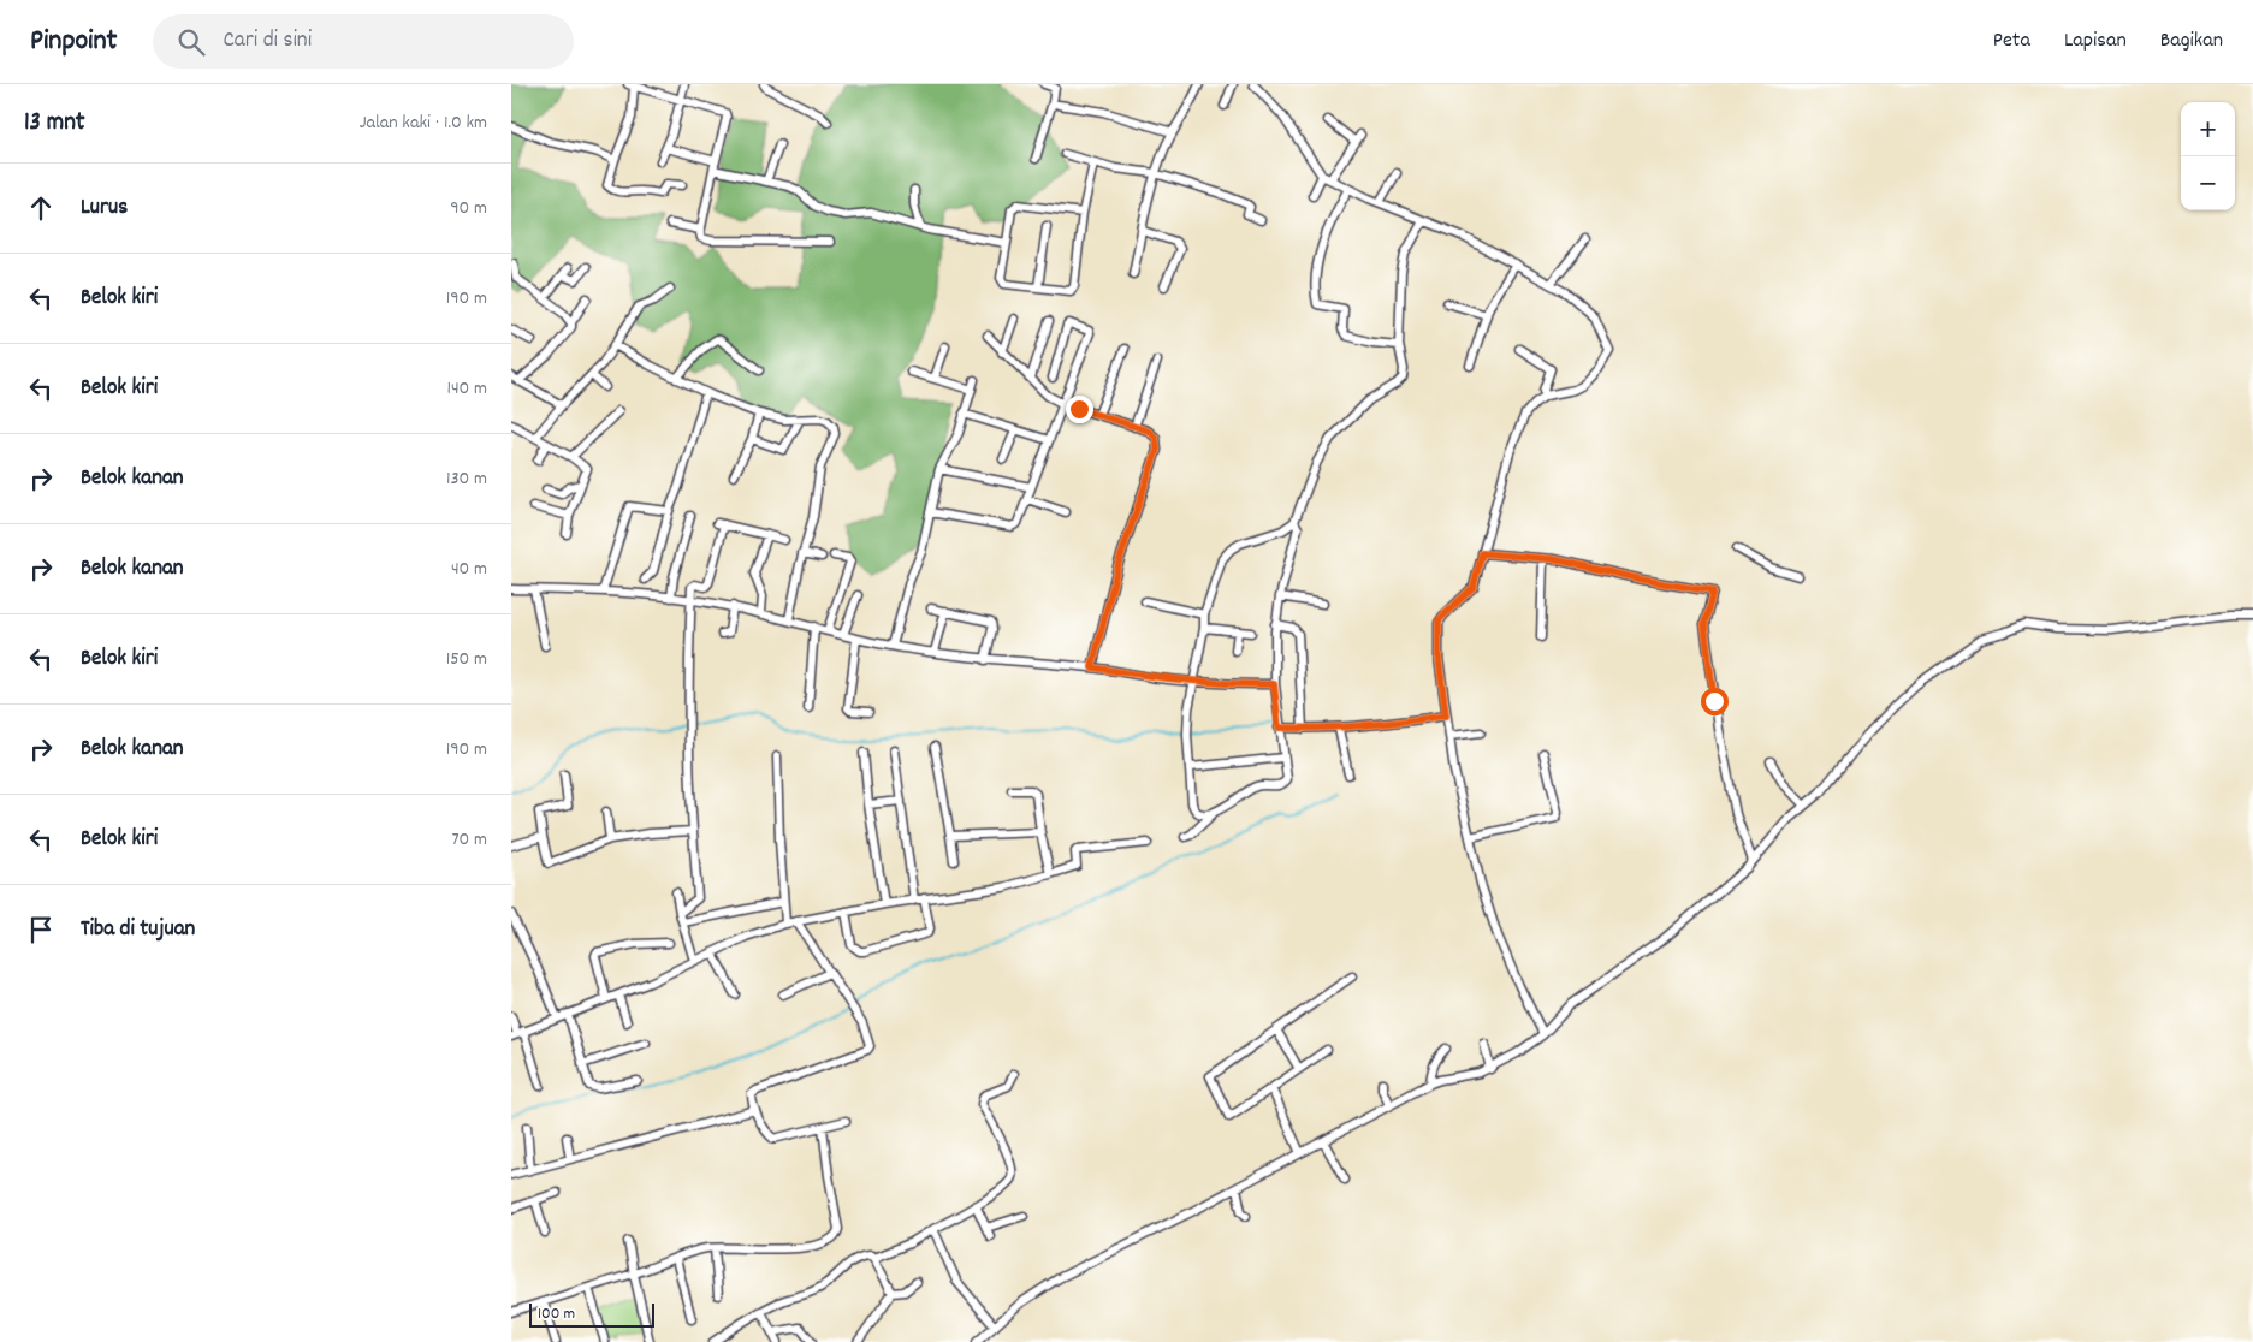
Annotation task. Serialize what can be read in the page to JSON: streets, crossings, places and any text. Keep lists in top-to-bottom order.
{
  "scale_bar": "100 m",
  "page": {
    "header": "Pinpoint",
    "search": "Cari di sini",
    "nav": ["Peta", "Lapisan", "Bagikan"],
    "heading": ["13 mnt", "Jalan kaki · 1.0 km"],
    "map_buttons": ["+", "−"],
    "list": [
      ["Lurus", "90 m"],
      ["Belok kiri", "190 m"],
      ["Belok kiri", "140 m"],
      ["Belok kanan", "130 m"],
      ["Belok kanan", "40 m"],
      ["Belok kiri", "150 m"],
      ["Belok kanan", "190 m"],
      ["Belok kiri", "70 m"],
      "Tiba di tujuan"
    ],
    "scale": "100 m"
  }
}
